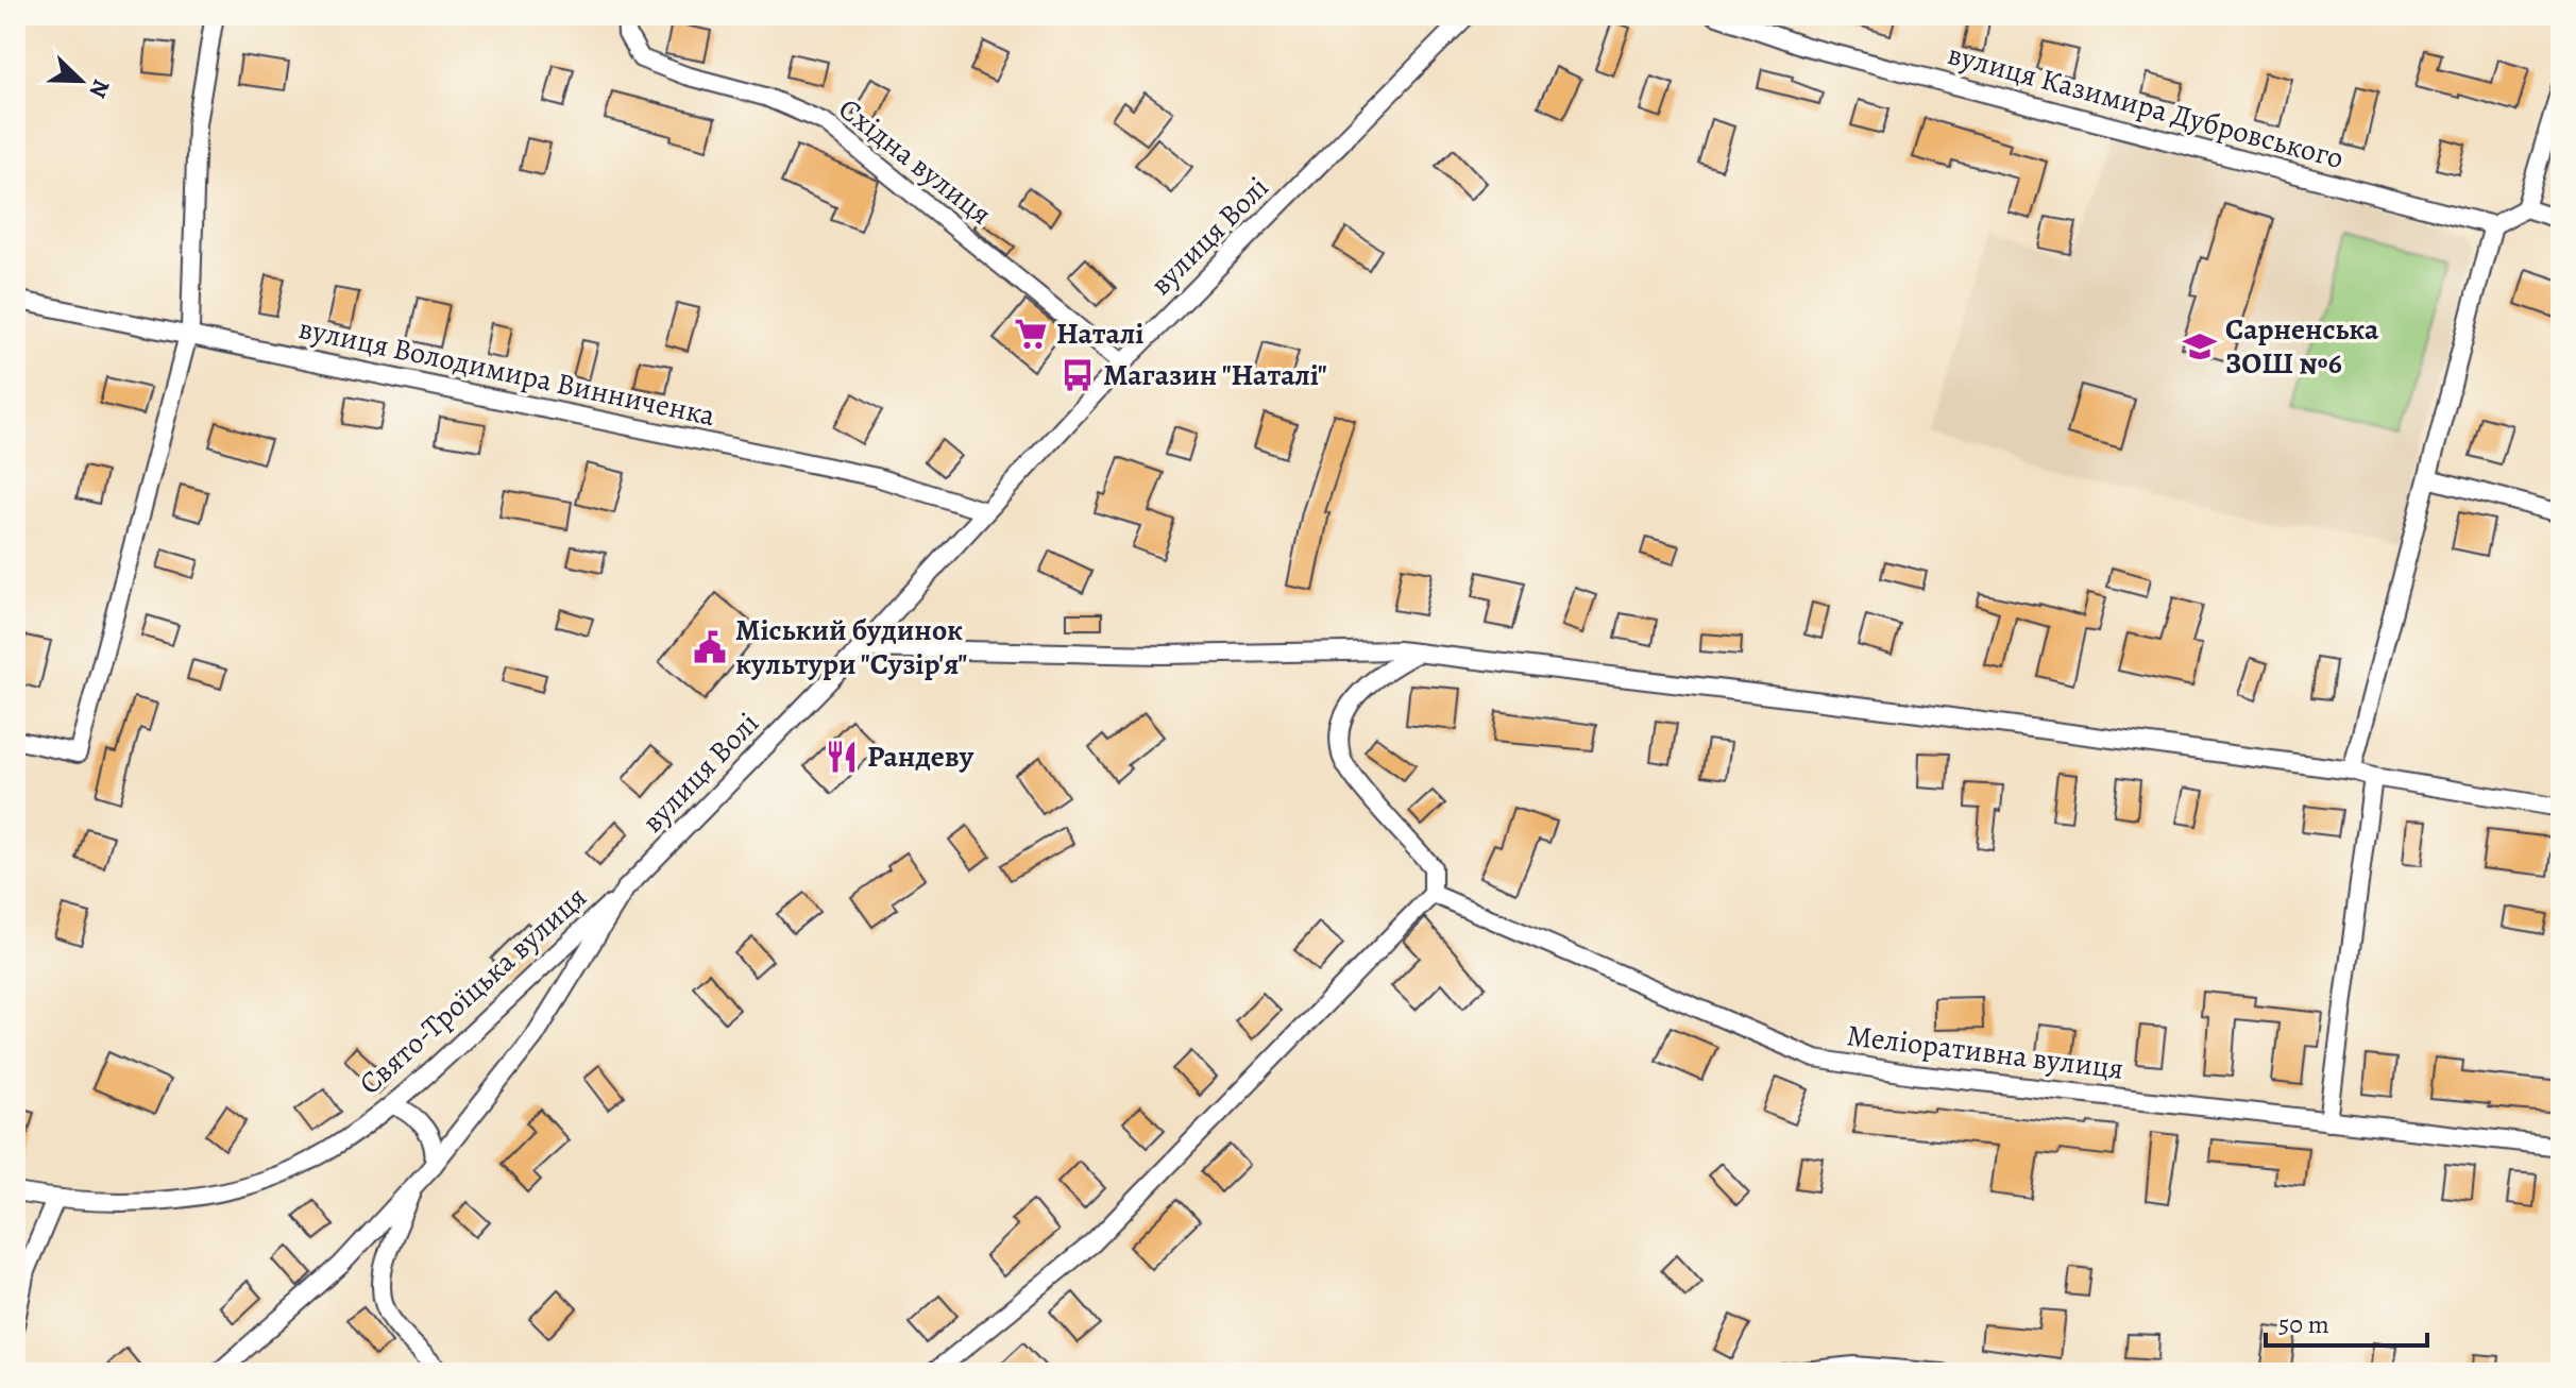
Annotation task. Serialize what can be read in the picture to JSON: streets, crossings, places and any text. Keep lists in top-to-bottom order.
{
  "streets": {
    "street": [
      "вулиця Казимира Дубровського",
      "Східна вулиця",
      "вулиця Волі",
      "вулиця Володимира Винниченка",
      "Свято-Троїцька вулиця",
      "Меліоративна вулиця"
    ]
  },
  "crossings": [
    ["Східна вулиця", "вулиця Волі"],
    ["вулиця Волі", "вулиця Володимира Винниченка"],
    ["вулиця Волі", "Свято-Троїцька вулиця"]
  ],
  "places": {
    "supermarket": ["Наталі"],
    "school or university": ["Сарненська ЗОШ №6"],
    "bus stop": ["Магазин \"Наталі\""],
    "public building": ["Міський будинок культури \"Сузір'я\""],
    "restaurant": ["Рандеву"]
  },
  "scale_bar": "50 m",
  "north": "bottom right"
}
